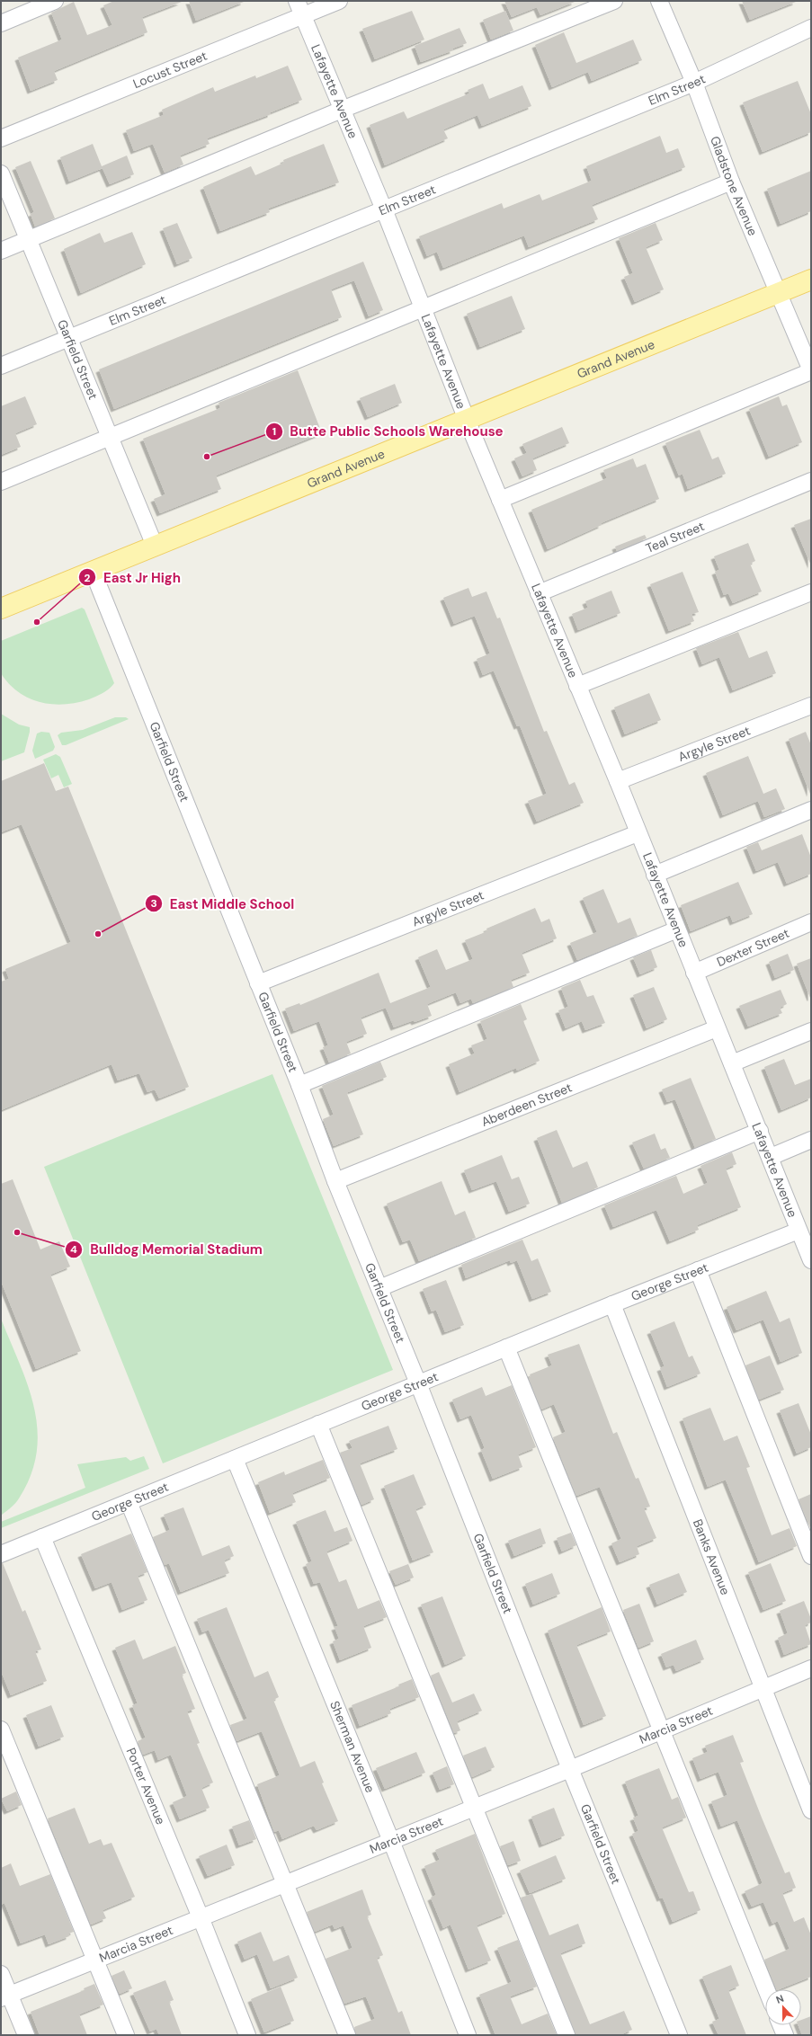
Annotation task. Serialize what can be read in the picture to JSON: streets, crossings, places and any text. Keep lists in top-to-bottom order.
{
  "streets": {
    "main road": ["Grand Avenue"],
    "street": [
      "Locust Street",
      "Elm Street",
      "Lafayette Avenue",
      "Gladstone Avenue",
      "Garfield Street",
      "Teal Street",
      "Argyle Street",
      "Dexter Street",
      "Aberdeen Street",
      "George Street",
      "Banks Avenue",
      "Marcia Street",
      "Sherman Avenue",
      "Porter Avenue"
    ]
  },
  "crossings": [
    ["Locust Street", "Lafayette Avenue"],
    ["Elm Street", "Lafayette Avenue"],
    ["Elm Street", "Gladstone Avenue"],
    ["Elm Street", "Garfield Street"],
    ["Lafayette Avenue", "Grand Avenue"],
    ["Lafayette Avenue", "Teal Street"],
    ["Lafayette Avenue", "Argyle Street"],
    ["Lafayette Avenue", "Dexter Street"],
    ["Lafayette Avenue", "Aberdeen Street"],
    ["Lafayette Avenue", "George Street"],
    ["Gladstone Avenue", "Grand Avenue"],
    ["Garfield Street", "Grand Avenue"],
    ["Garfield Street", "Argyle Street"],
    ["Garfield Street", "Aberdeen Street"],
    ["Garfield Street", "George Street"],
    ["Garfield Street", "Marcia Street"],
    ["George Street", "Banks Avenue"],
    ["George Street", "Sherman Avenue"],
    ["George Street", "Porter Avenue"],
    ["Banks Avenue", "Marcia Street"],
    ["Marcia Street", "Sherman Avenue"],
    ["Marcia Street", "Porter Avenue"]
  ],
  "places": [
    "Butte Public Schools Warehouse",
    "East Jr High",
    "East Middle School",
    "Bulldog Memorial Stadium"
  ],
  "north": "top"
}
